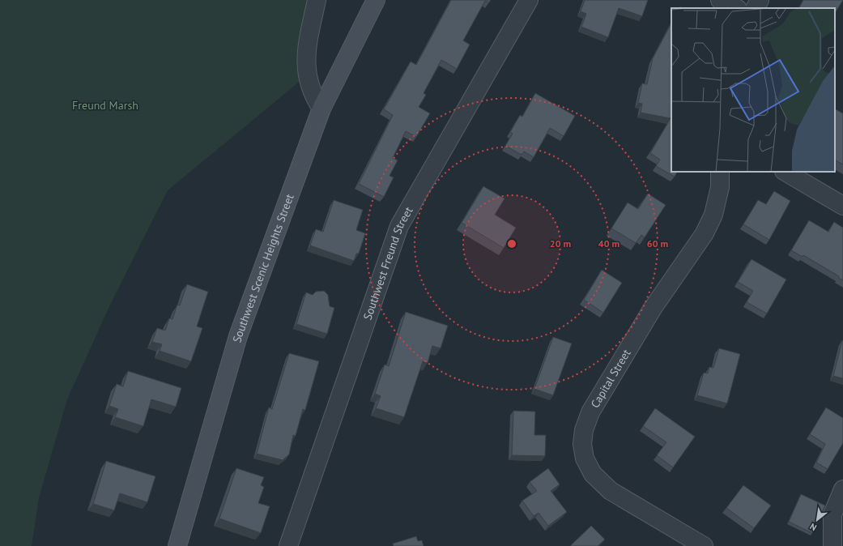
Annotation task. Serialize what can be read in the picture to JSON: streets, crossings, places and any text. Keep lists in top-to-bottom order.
{
  "streets": {
    "street": ["Southwest Freund Street", "Southwest Scenic Heights Street", "Capital Street"]
  },
  "parks": ["Freund Marsh"],
  "north": "bottom left",
  "rings": ["20 m", "40 m", "60 m"]
}
